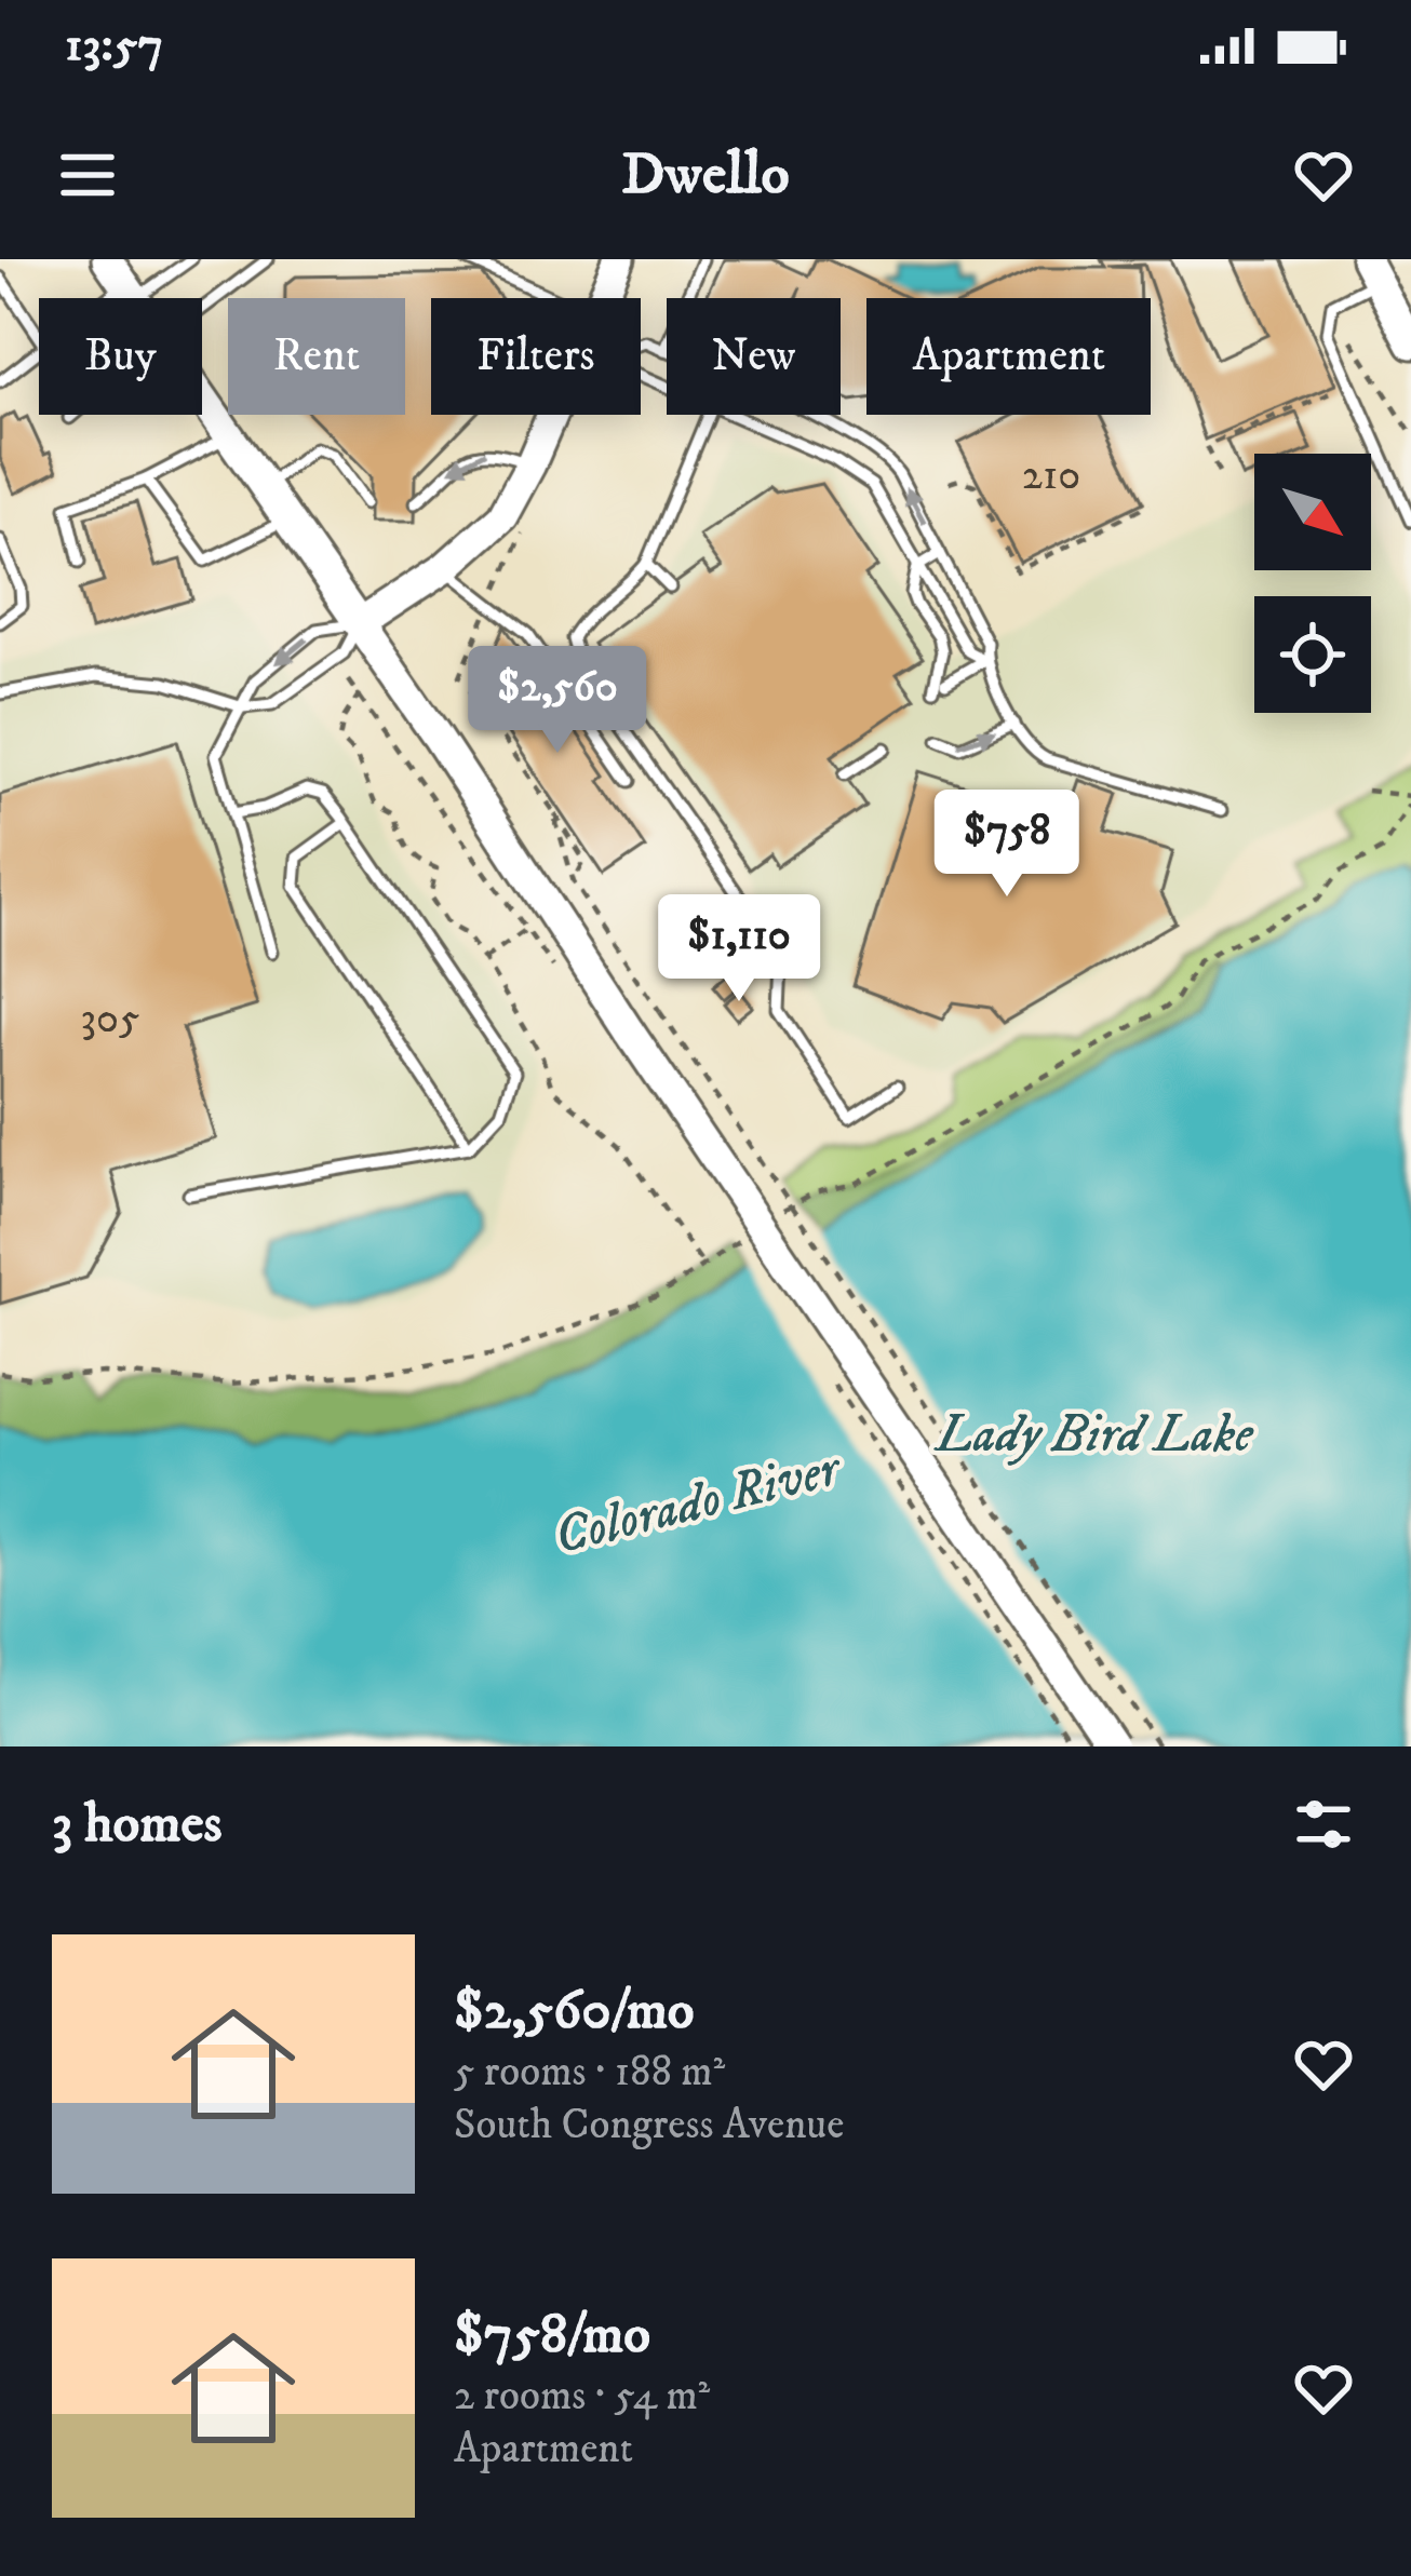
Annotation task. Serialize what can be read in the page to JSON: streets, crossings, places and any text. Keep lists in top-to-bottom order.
{
  "water": ["Lady Bird Lake", "Colorado River"],
  "house_numbers": ["210", "305"],
  "north": "bottom right",
  "page": {
    "status": "13:57",
    "header": "Dwello",
    "chip": [
      "Buy",
      "Rent",
      "Filters",
      "New",
      "Apartment"
    ],
    "price": ["$2,560", "$758", "$1,110"],
    "heading": "3 homes",
    "list": [
      {
        "name": "$2,560/mo",
        "note": "5 rooms · 188 m² · South Congress Avenue"
      },
      {
        "name": "$758/mo",
        "note": "2 rooms · 54 m² · Apartment"
      }
    ]
  }
}
